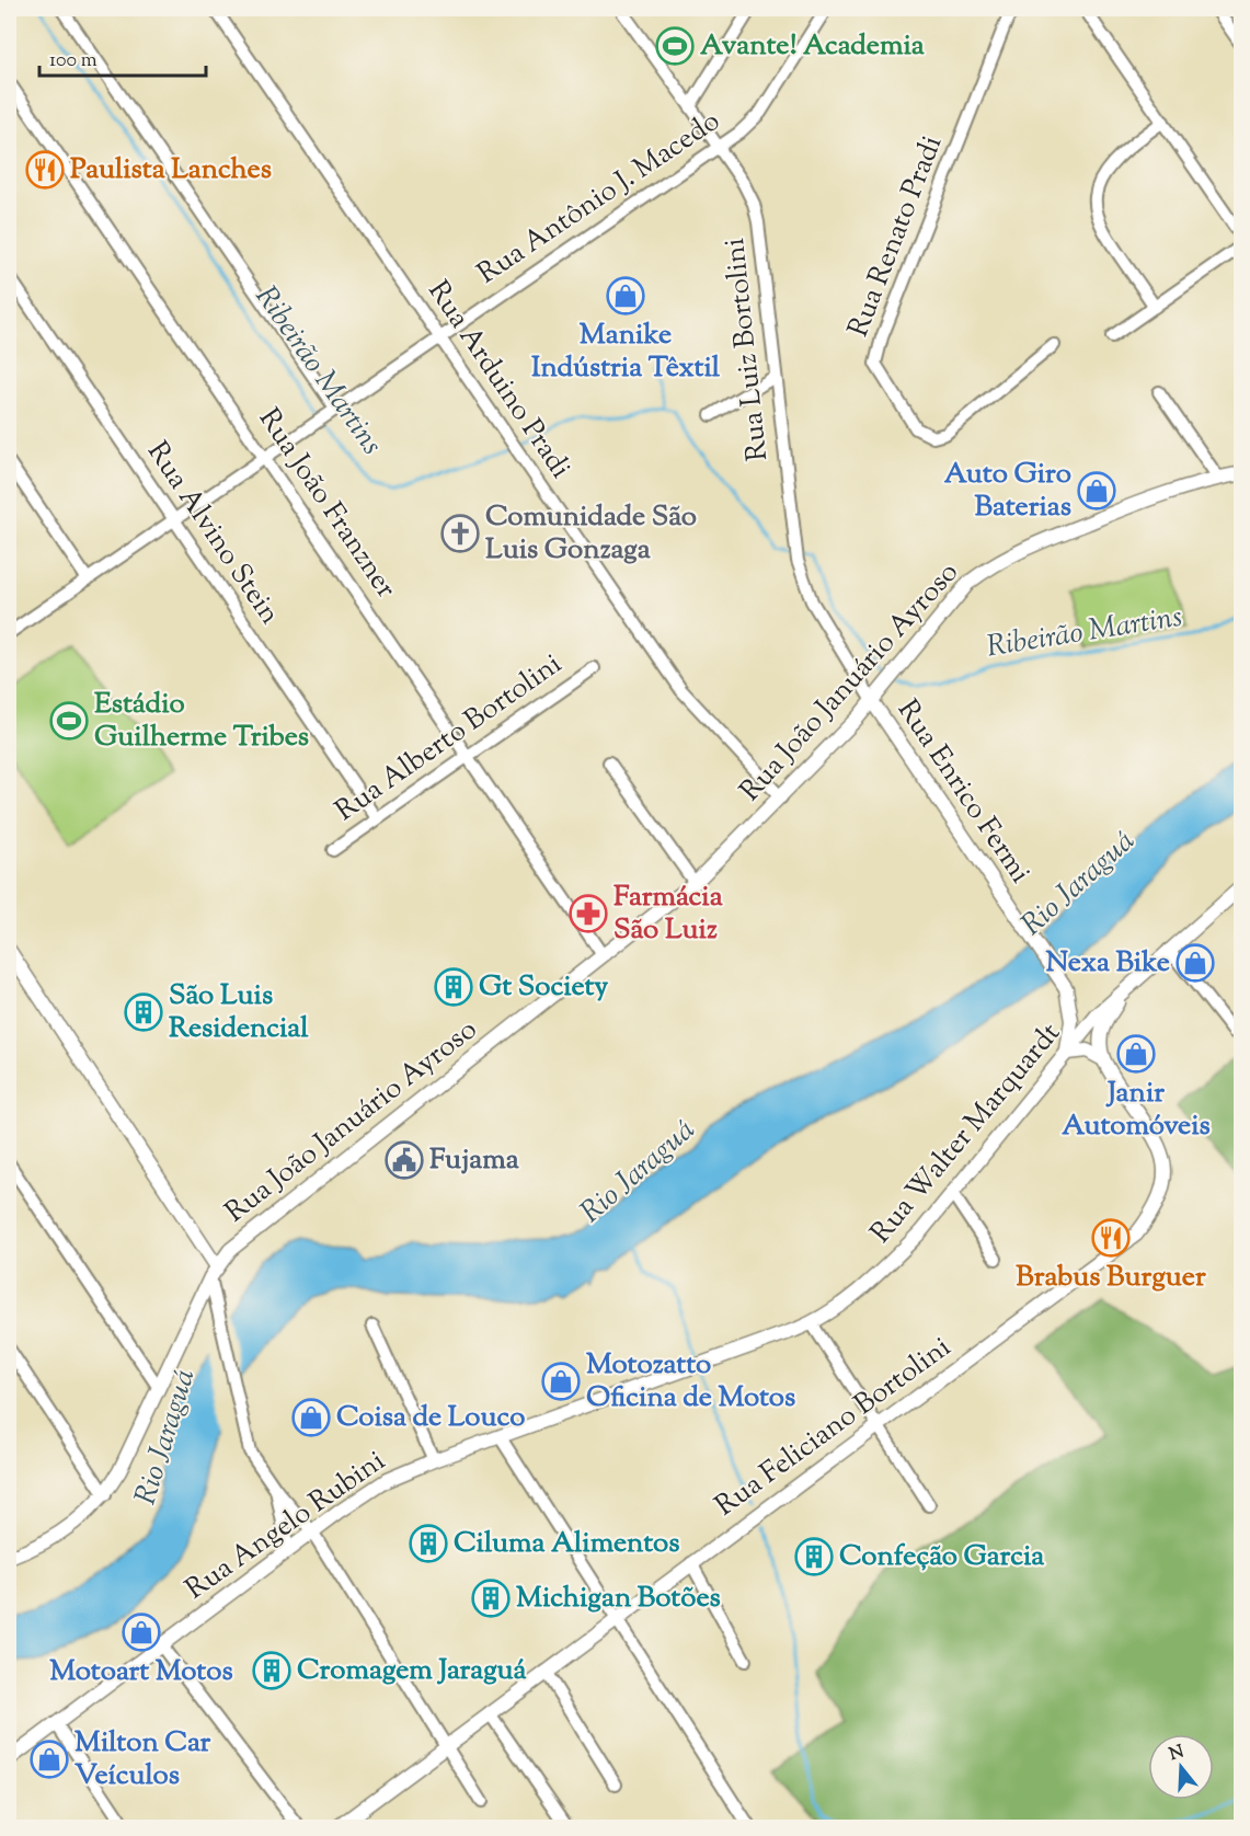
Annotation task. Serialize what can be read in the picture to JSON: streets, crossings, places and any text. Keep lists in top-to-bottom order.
{
  "streets": {
    "main road": [
      "Rua João Januário Ayroso",
      "Rua Enrico Fermi",
      "Rua Walter Marquardt",
      "Rua Feliciano Bortolini",
      "Rua Angelo Rubini"
    ],
    "street": [
      "Rua Antônio J. Macedo",
      "Rua Renato Pradi",
      "Rua Luiz Bortolini",
      "Rua Arduino Pradi",
      "Rua João Franzner",
      "Rua Alvino Stein",
      "Rua Alberto Bortolini"
    ]
  },
  "crossings": [
    ["Rua Antônio J. Macedo", "Rua Luiz Bortolini"],
    ["Rua Antônio J. Macedo", "Rua Arduino Pradi"],
    ["Rua Antônio J. Macedo", "Rua João Franzner"],
    ["Rua Antônio J. Macedo", "Rua Alvino Stein"],
    ["Rua Luiz Bortolini", "Rua João Januário Ayroso"],
    ["Rua Luiz Bortolini", "Rua Enrico Fermi"],
    ["Rua Arduino Pradi", "Rua João Januário Ayroso"],
    ["Rua João Franzner", "Rua João Januário Ayroso"],
    ["Rua João Franzner", "Rua Alberto Bortolini"],
    ["Rua Alvino Stein", "Rua Alberto Bortolini"],
    ["Rua João Januário Ayroso", "Rua Enrico Fermi"],
    ["Rua Enrico Fermi", "Rua Walter Marquardt"],
    ["Rua Walter Marquardt", "Rua Angelo Rubini"]
  ],
  "water": ["Ribeirão Martins", "Rio Jaraguá"],
  "places": {
    "sports": ["Avante! Academia", "Estádio Guilherme Tribes"],
    "restaurant": ["Paulista Lanches", "Brabus Burguer"],
    "shop": [
      "Manike Indústria Têxtil",
      "Auto Giro Baterias",
      "Nexa Bike",
      "Janir Automóveis",
      "Motozatto Oficina de Motos",
      "Coisa de Louco",
      "Motoart Motos",
      "Milton Car Veículos"
    ],
    "church": ["Comunidade São Luis Gonzaga"],
    "pharmacy": ["Farmácia São Luiz"],
    "building": [
      "Gt Society",
      "São Luis Residencial",
      "Ciluma Alimentos",
      "Confeção Garcia",
      "Michigan Botões",
      "Cromagem Jaraguá"
    ],
    "public building": ["Fujama"]
  },
  "scale_bar": "100 m",
  "north": "top"
}
